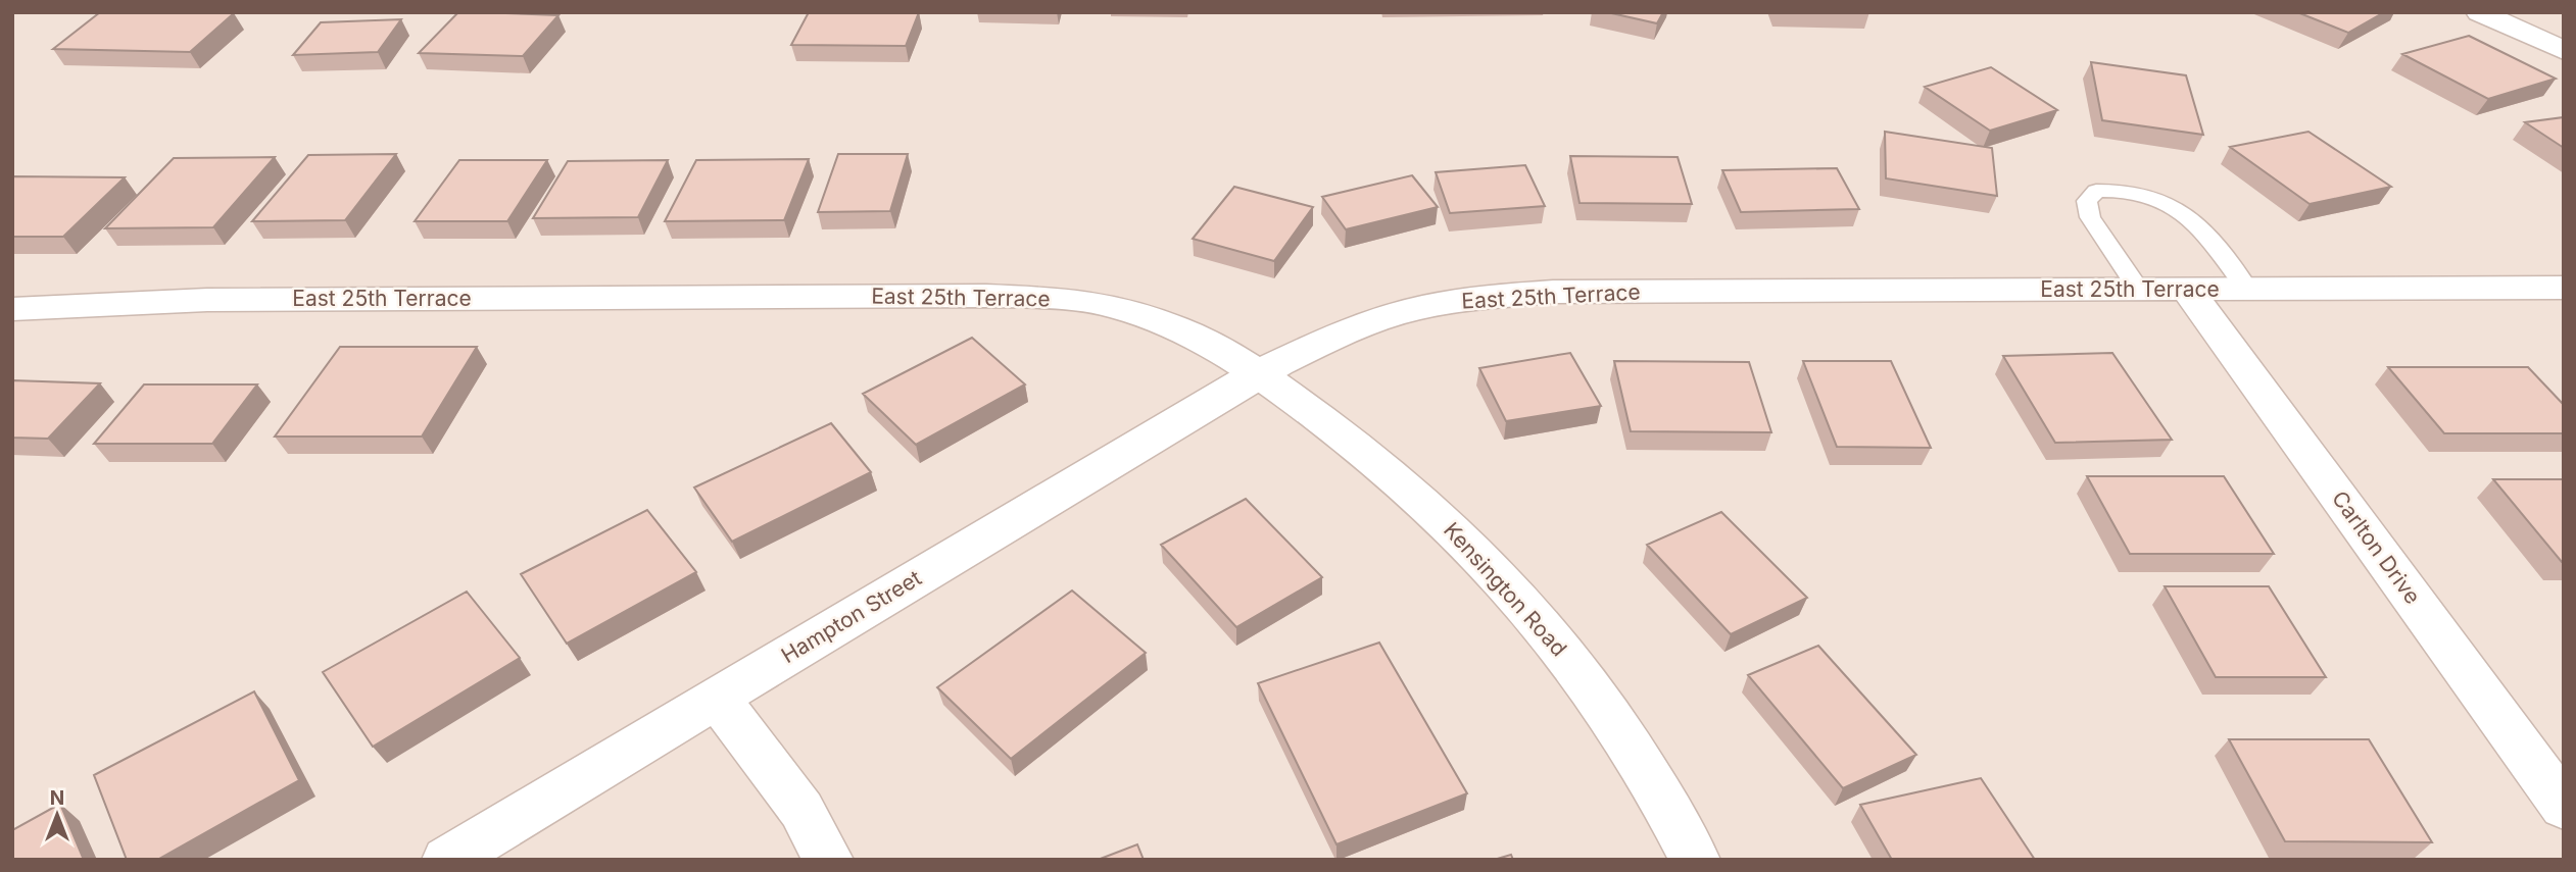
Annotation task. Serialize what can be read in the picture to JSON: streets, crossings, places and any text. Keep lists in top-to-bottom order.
{
  "streets": {
    "street": [
      "East 25th Terrace",
      "Carlton Drive",
      "Kensington Road",
      "Hampton Street"
    ]
  },
  "crossings": [
    ["East 25th Terrace", "Carlton Drive"],
    ["East 25th Terrace", "Kensington Road"],
    ["East 25th Terrace", "Hampton Street"],
    ["Kensington Road", "Hampton Street"]
  ],
  "north": "top"
}
